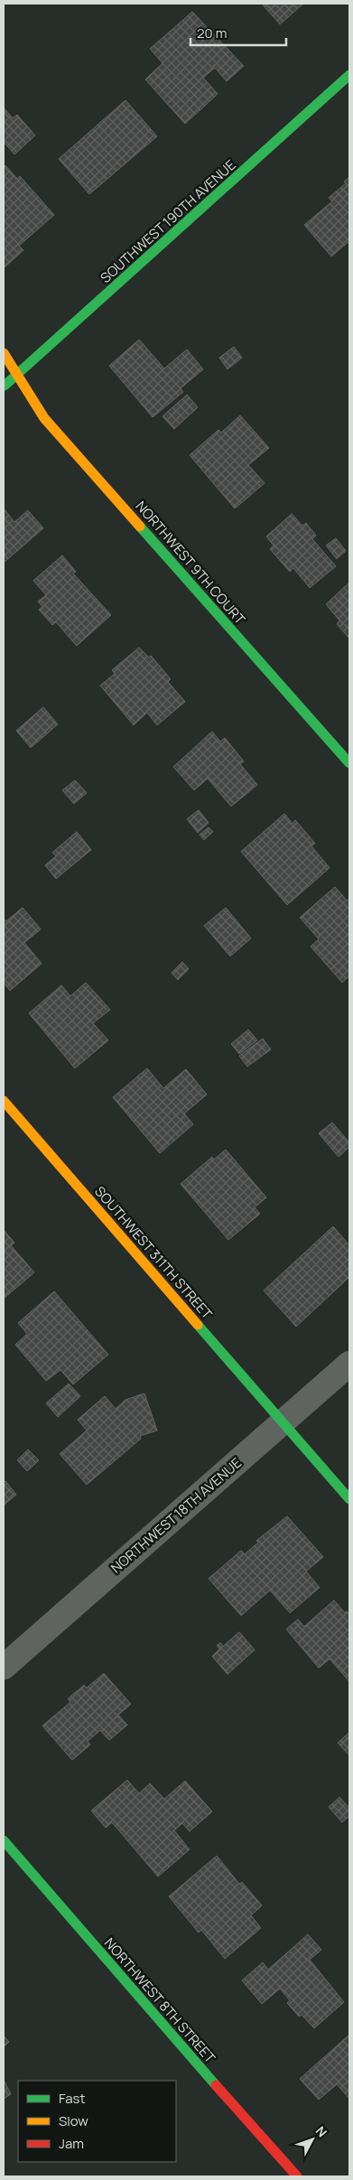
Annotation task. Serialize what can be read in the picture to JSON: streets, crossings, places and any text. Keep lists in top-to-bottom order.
{
  "streets": {
    "street": [
      "SOUTHWEST 190TH AVENUE",
      "NORTHWEST 9TH COURT",
      "SOUTHWEST 311TH STREET",
      "NORTHWEST 18TH AVENUE",
      "NORTHWEST 8TH STREET"
    ]
  },
  "crossings": [
    ["SOUTHWEST 190TH AVENUE", "NORTHWEST 9TH COURT"],
    ["SOUTHWEST 311TH STREET", "NORTHWEST 18TH AVENUE"]
  ],
  "legend": ["Fast", "Slow", "Jam"],
  "scale_bar": "20 m",
  "north": "top right"
}
